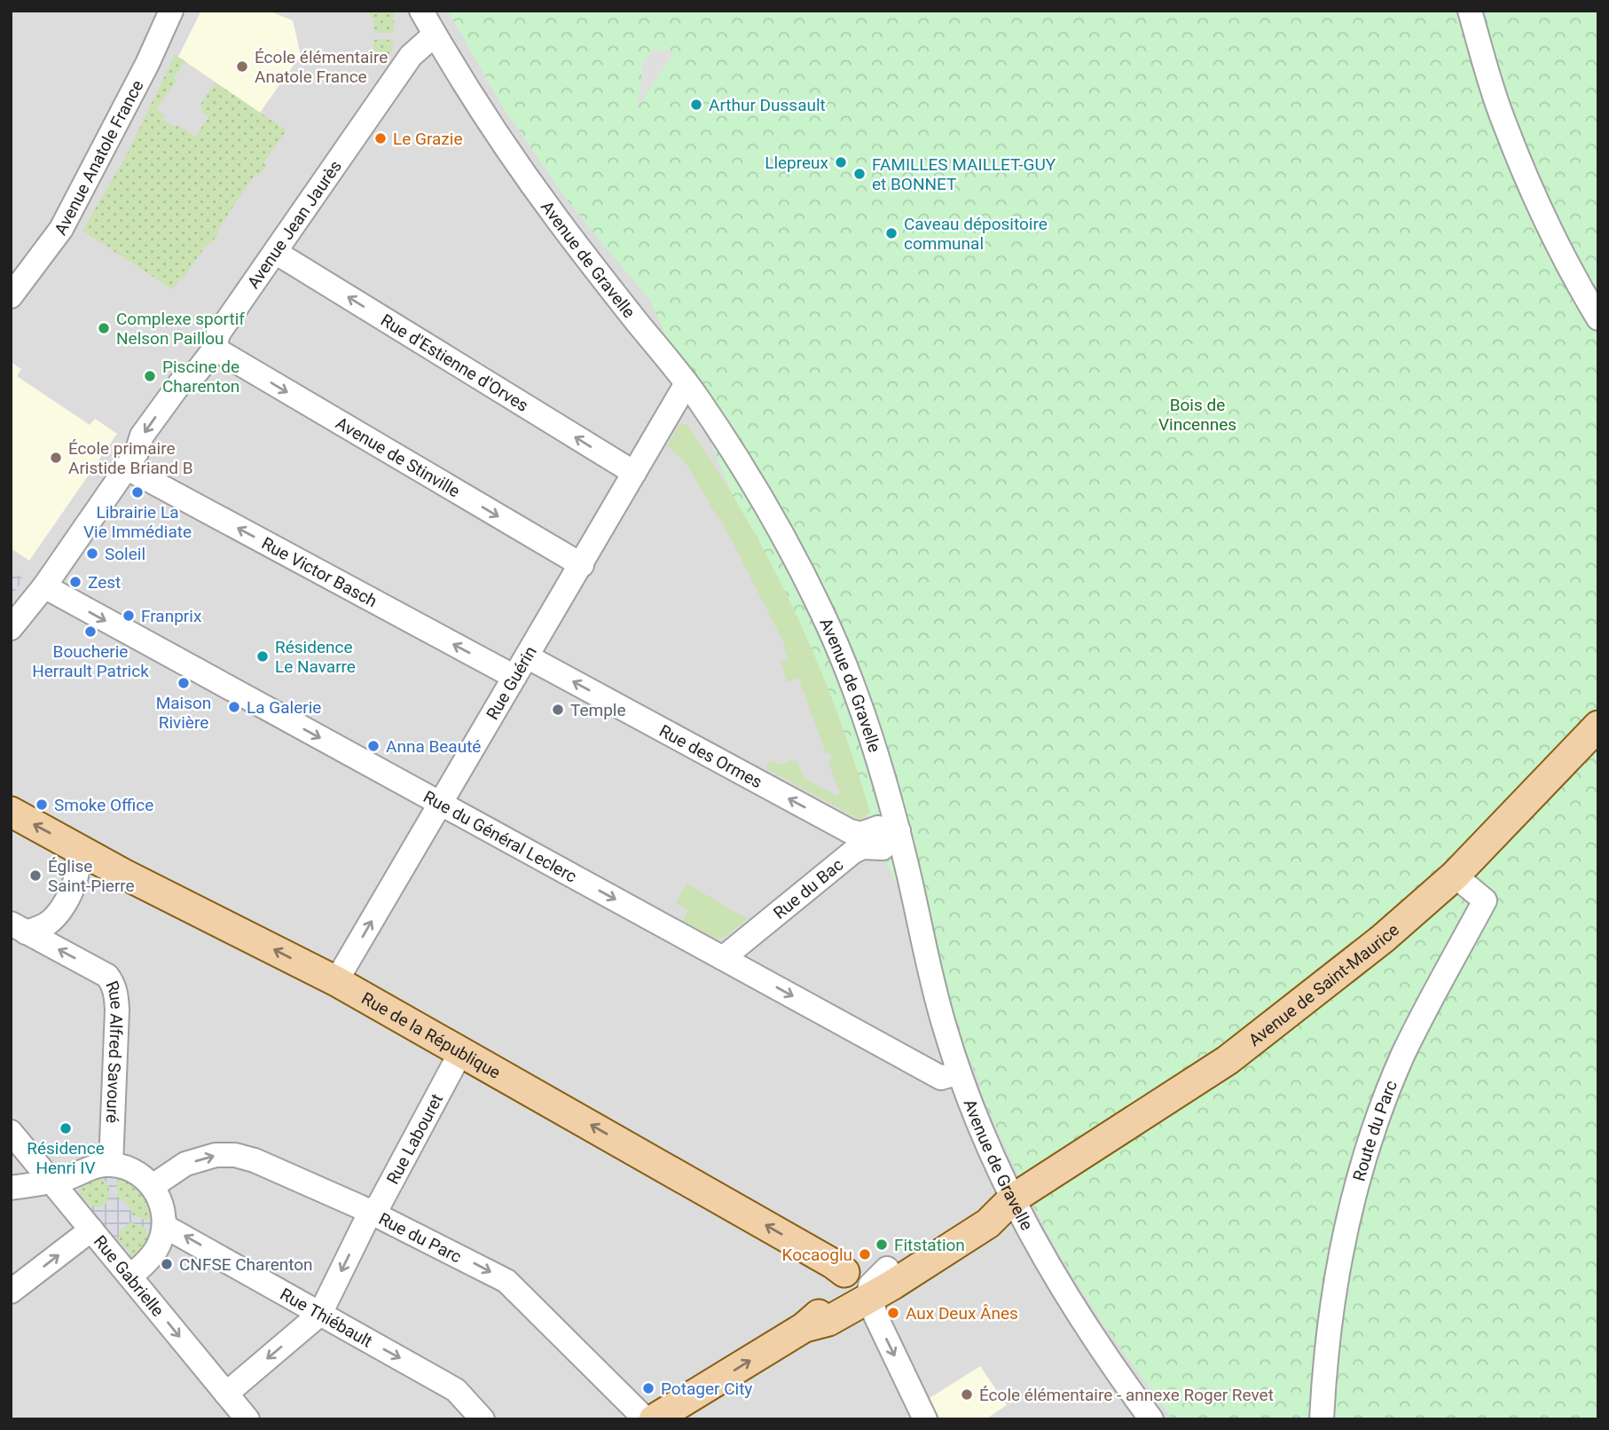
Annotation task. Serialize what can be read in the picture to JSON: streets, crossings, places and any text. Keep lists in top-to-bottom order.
{
  "streets": {
    "main road": ["Avenue de Saint-Maurice", "Rue de la République"],
    "street": [
      "Avenue Anatole France",
      "Avenue Jean Jaurès",
      "Avenue de Gravelle",
      "Rue d'Estienne d'Orves",
      "Avenue de Stinville",
      "Rue Victor Basch",
      "Rue Guérin",
      "Rue des Ormes",
      "Rue du Général Leclerc",
      "Rue du Bac",
      "Rue Alfred Savouré",
      "Route du Parc",
      "Rue Labouret",
      "Rue du Parc",
      "Rue Gabrielle",
      "Rue Thiébault"
    ]
  },
  "crossings": [
    ["Avenue Jean Jaurès", "Avenue de Gravelle"],
    ["Avenue Jean Jaurès", "Rue d'Estienne d'Orves"],
    ["Avenue Jean Jaurès", "Avenue de Stinville"],
    ["Avenue Jean Jaurès", "Rue Victor Basch"],
    ["Avenue Jean Jaurès", "Rue du Général Leclerc"],
    ["Avenue de Gravelle", "Rue Guérin"],
    ["Avenue de Gravelle", "Rue du Général Leclerc"],
    ["Avenue de Gravelle", "Rue du Bac"],
    ["Avenue de Gravelle", "Avenue de Saint-Maurice"],
    ["Rue d'Estienne d'Orves", "Rue Guérin"],
    ["Avenue de Stinville", "Rue Guérin"],
    ["Rue Victor Basch", "Rue Guérin"],
    ["Rue Guérin", "Rue des Ormes"],
    ["Rue Guérin", "Rue du Général Leclerc"],
    ["Rue Guérin", "Rue de la République"],
    ["Rue des Ormes", "Rue du Bac"],
    ["Rue du Général Leclerc", "Rue du Bac"],
    ["Avenue de Saint-Maurice", "Route du Parc"],
    ["Rue de la République", "Rue Labouret"],
    ["Rue Labouret", "Rue du Parc"],
    ["Rue Labouret", "Rue Gabrielle"],
    ["Rue Labouret", "Rue Thiébault"]
  ],
  "one_way": [
    "Rue d'Estienne d'Orves",
    "Avenue de Stinville",
    "Rue Victor Basch",
    "Rue des Ormes",
    "Rue du Général Leclerc",
    "Rue de la République",
    "Rue Alfred Savouré",
    "Rue Labouret",
    "Rue du Parc",
    "Rue Gabrielle"
  ],
  "parks": ["Bois de Vincennes"],
  "places": [
    "École élémentaire Anatole France",
    "Arthur Dussault",
    "Le Grazie",
    "Llepreux",
    "FAMILLES MAILLET-GUY et BONNET",
    "Caveau dépositoire communal",
    "Complexe sportif Nelson Paillou",
    "Piscine de Charenton",
    "École primaire Aristide Briand B",
    "Librairie La Vie Immédiate",
    "Soleil",
    "Zest",
    "Franprix",
    "Boucherie Herrault Patrick",
    "Résidence Le Navarre",
    "Maison Rivière",
    "La Galerie",
    "Temple",
    "Anna Beauté",
    "Smoke Office",
    "Église Saint-Pierre",
    "Résidence Henri IV",
    "Fitstation",
    "Kocaoglu",
    "CNFSE Charenton",
    "Aux Deux Ânes",
    "Potager City",
    "École élémentaire - annexe Roger Revet"
  ]
}
